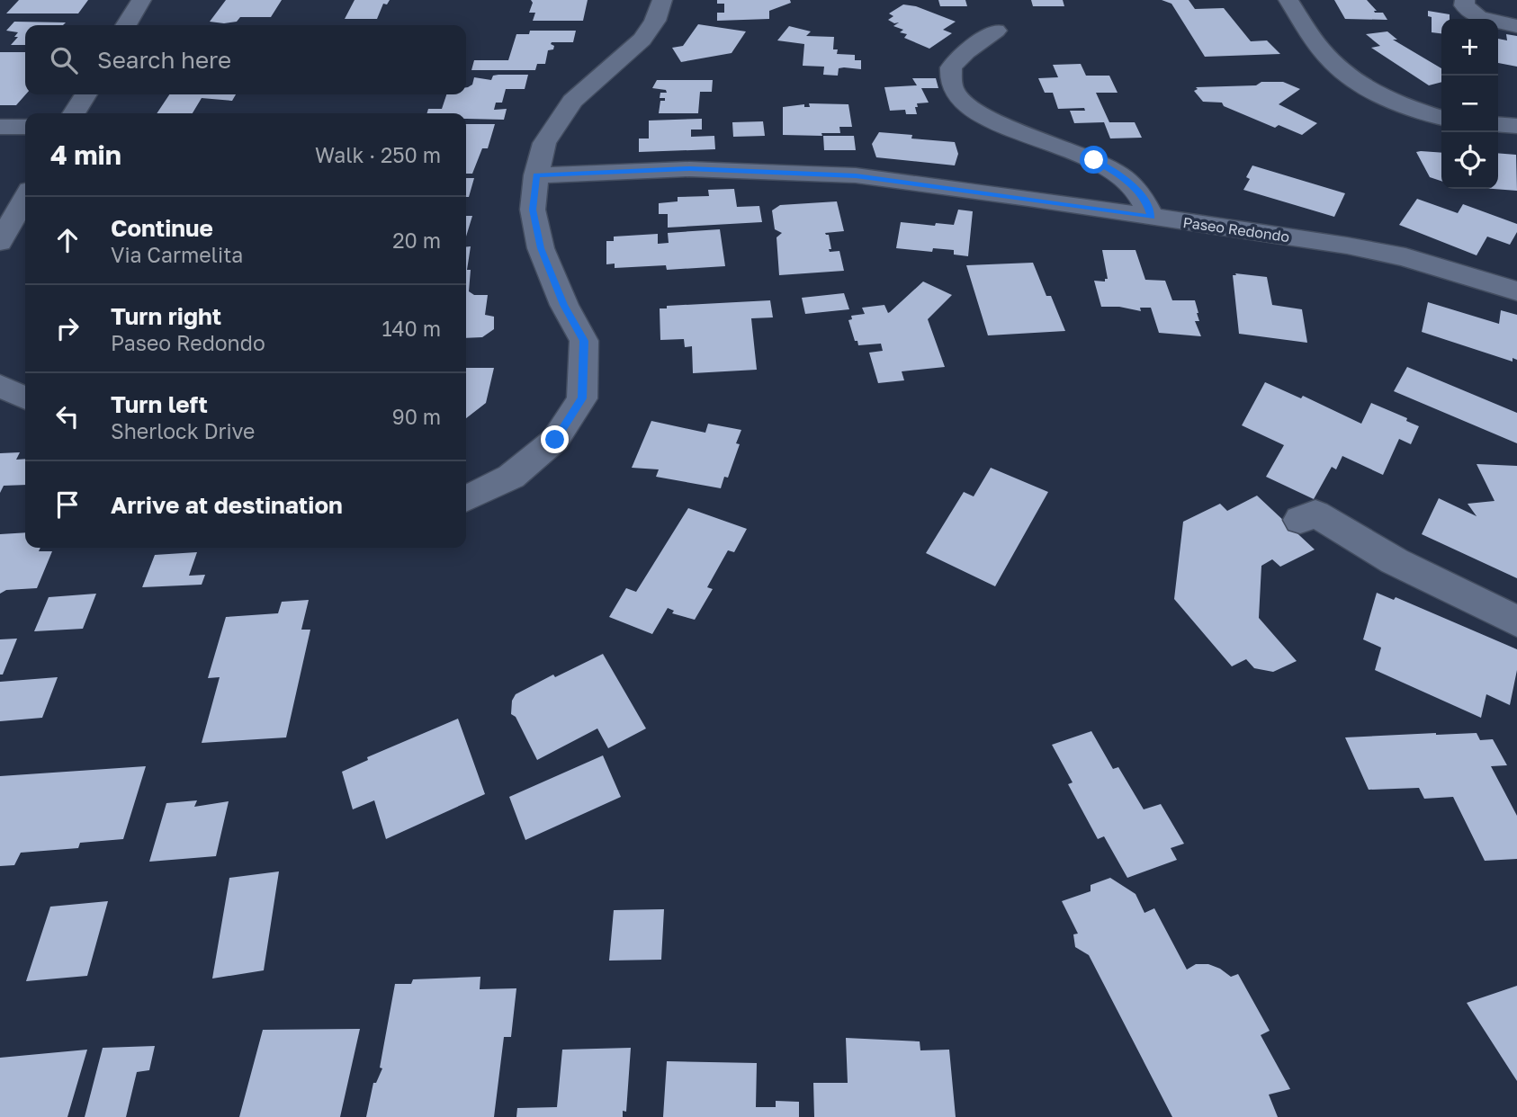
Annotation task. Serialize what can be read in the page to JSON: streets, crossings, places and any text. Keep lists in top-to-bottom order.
{
  "streets": {
    "street": ["Paseo Redondo"]
  },
  "page": {
    "map_buttons": ["+", "−"],
    "search": "Search here",
    "heading": ["4 min", "Walk · 250 m"],
    "list": [
      ["Continue", "Via Carmelita", "20 m"],
      ["Turn right", "Paseo Redondo", "140 m"],
      ["Turn left", "Sherlock Drive", "90 m"],
      "Arrive at destination"
    ]
  }
}
